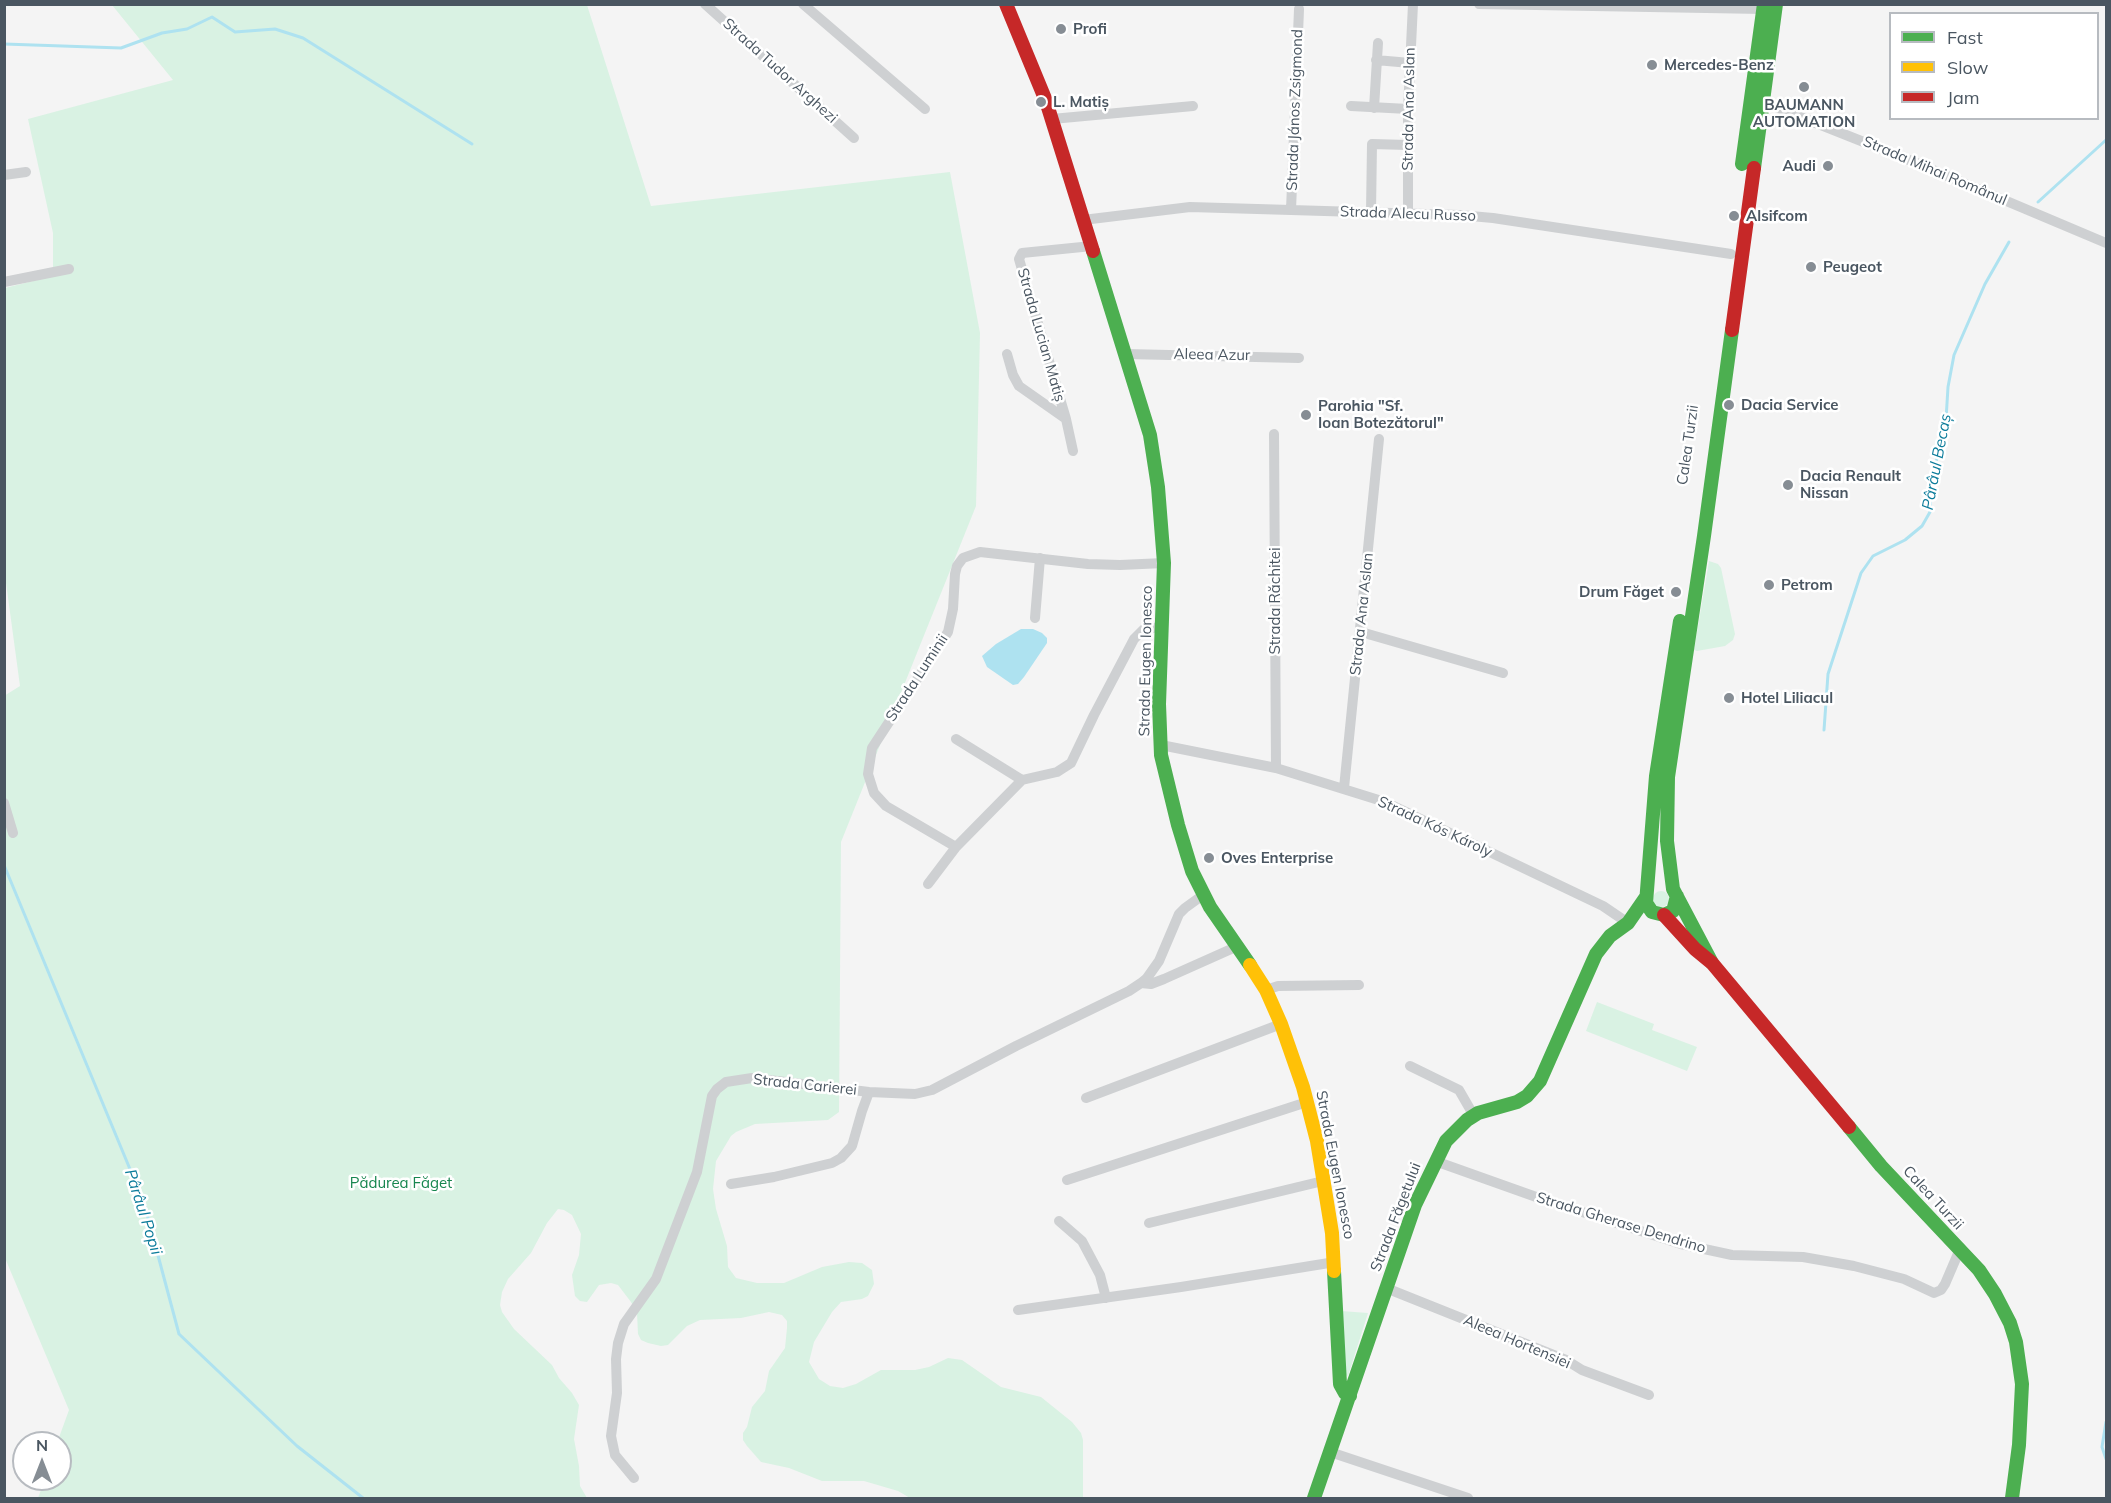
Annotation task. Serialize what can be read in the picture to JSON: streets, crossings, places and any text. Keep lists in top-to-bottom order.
{
  "streets": {
    "main road": ["Calea Turzii", "Strada Eugen Ionesco", "Strada Făgetului"],
    "street": [
      "Strada Tudor Arghezi",
      "Strada Ana Aslan",
      "Strada János Zsigmond",
      "Strada Mihai Românul",
      "Strada Alecu Russo",
      "Strada Lucian Matiș",
      "Aleea Azur",
      "Strada Răchitei",
      "Strada Luminii",
      "Strada Kós Károly",
      "Strada Carierei",
      "Strada Gherase Dendrino",
      "Aleea Hortensiei"
    ]
  },
  "crossings": [
    ["Strada Ana Aslan", "Strada Alecu Russo"],
    ["Strada Ana Aslan", "Strada Kós Károly"],
    ["Strada János Zsigmond", "Strada Alecu Russo"],
    ["Strada Mihai Românul", "Calea Turzii"],
    ["Strada Alecu Russo", "Calea Turzii"],
    ["Strada Alecu Russo", "Strada Eugen Ionesco"],
    ["Strada Lucian Matiș", "Strada Eugen Ionesco"],
    ["Aleea Azur", "Strada Eugen Ionesco"],
    ["Calea Turzii", "Strada Făgetului"],
    ["Calea Turzii", "Strada Gherase Dendrino"],
    ["Strada Răchitei", "Strada Kós Károly"],
    ["Strada Eugen Ionesco", "Strada Luminii"],
    ["Strada Eugen Ionesco", "Strada Kós Károly"],
    ["Strada Eugen Ionesco", "Strada Carierei"],
    ["Strada Eugen Ionesco", "Strada Făgetului"],
    ["Strada Kós Károly", "Strada Făgetului"],
    ["Strada Făgetului", "Strada Gherase Dendrino"],
    ["Strada Făgetului", "Aleea Hortensiei"]
  ],
  "water": ["Pârâul Becaș", "Pârâul Popii"],
  "parks": ["Pădurea Făget"],
  "places": [
    "Profi",
    "Mercedes-Benz",
    "BAUMANN AUTOMATION",
    "L. Matiș",
    "Audi",
    "Alsifcom",
    "Peugeot",
    "Dacia Service",
    "Parohia \"Sf. Ioan Botezătorul\"",
    "Dacia Renault Nissan",
    "Petrom",
    "Drum Făget",
    "Hotel Liliacul",
    "Oves Enterprise"
  ],
  "legend": ["Fast", "Slow", "Jam"],
  "north": "top"
}
